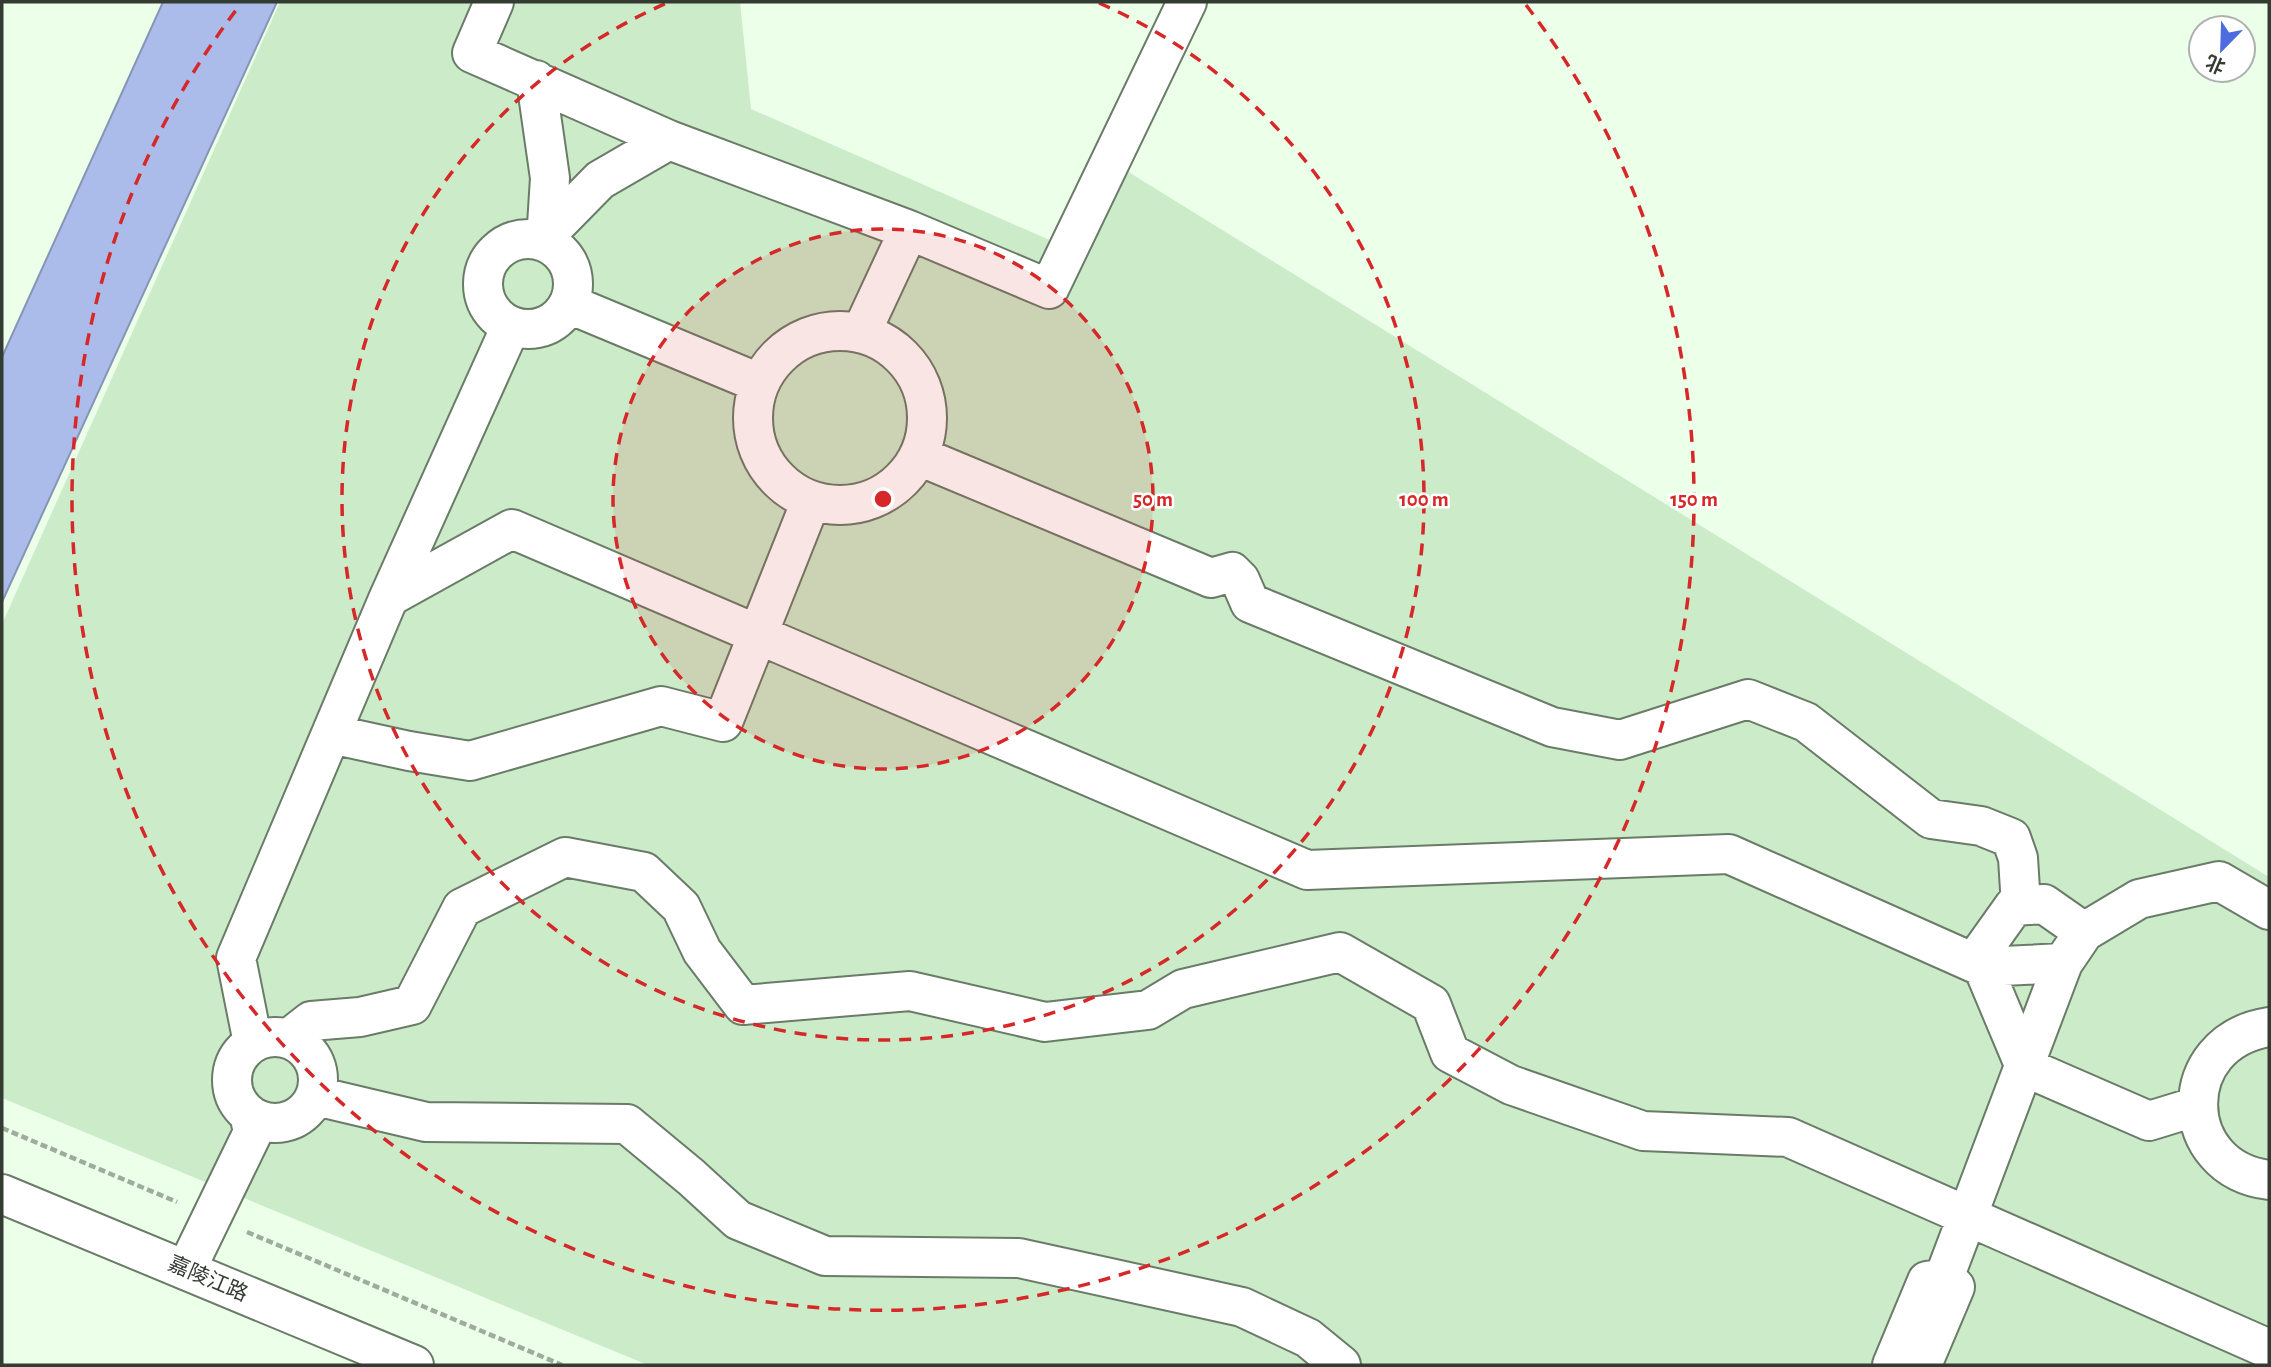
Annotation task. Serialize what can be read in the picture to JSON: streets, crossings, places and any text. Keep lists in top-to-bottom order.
{
  "streets": {
    "street": ["嘉陵江路"]
  },
  "north": "bottom left",
  "rings": ["50 m", "100 m", "150 m"]
}
